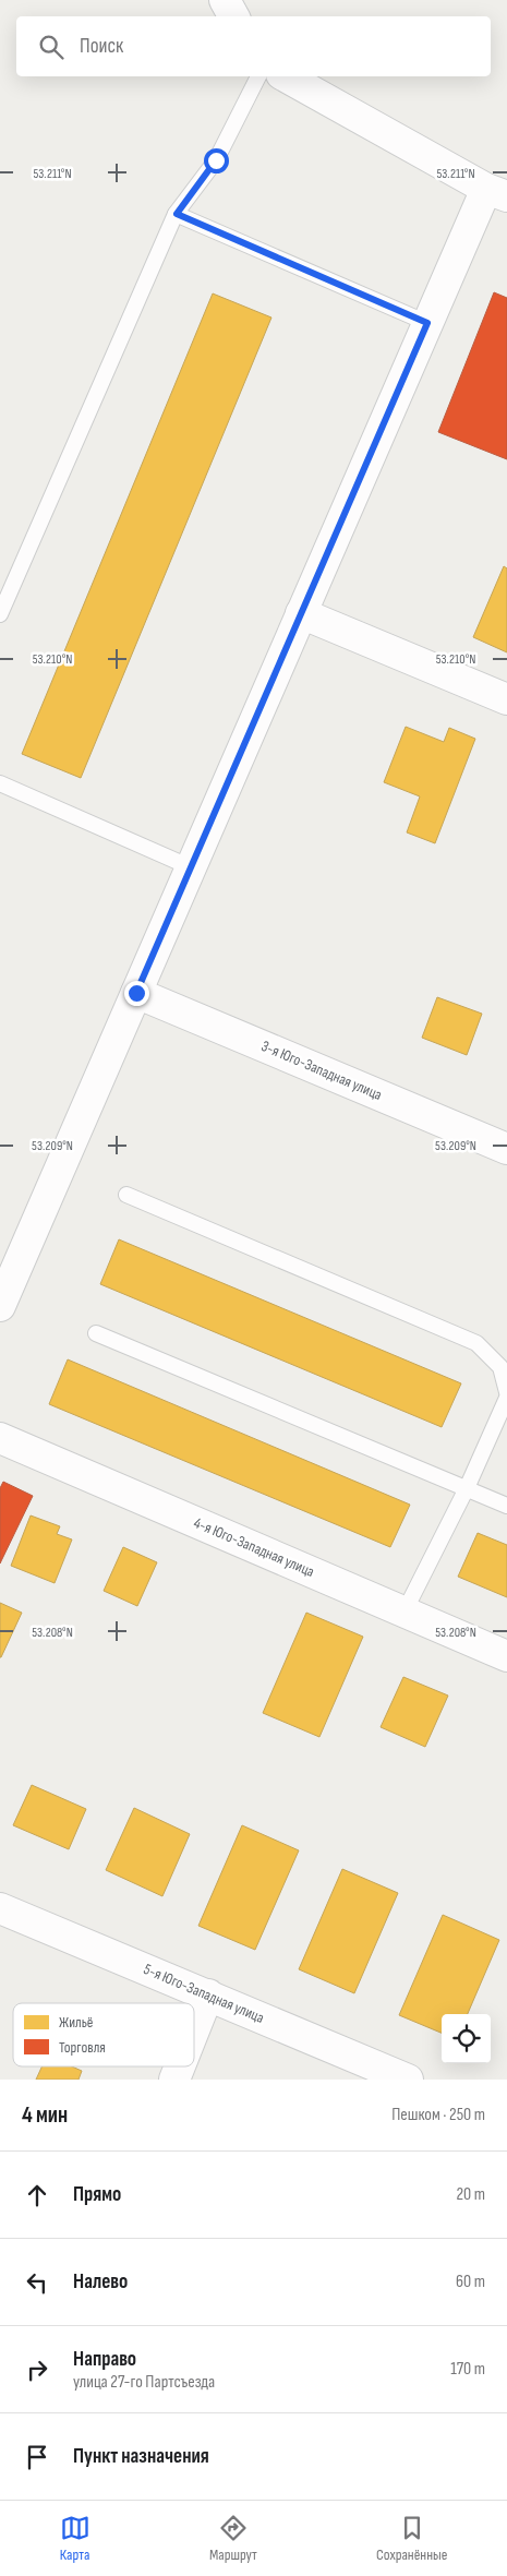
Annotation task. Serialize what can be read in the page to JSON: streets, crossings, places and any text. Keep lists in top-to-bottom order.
{
  "streets": {
    "street": ["3-я Юго-Западная улица", "4-я Юго-Западная улица", "5-я Юго-Западная улица"]
  },
  "legend": ["Жильё", "Торговля"],
  "page": {
    "search": "Поиск",
    "heading": ["4 мин", "Пешком · 250 m"],
    "list": [
      ["Прямо", "20 m"],
      ["Налево", "60 m"],
      ["Направо", "улица 27-го Партсъезда", "170 m"],
      "Пункт назначения"
    ],
    "nav": ["Карта", "Маршрут", "Сохранённые"]
  },
  "coordinates": [
    "53.211°N",
    "53.210°N",
    "53.209°N",
    "53.208°N"
  ]
}
